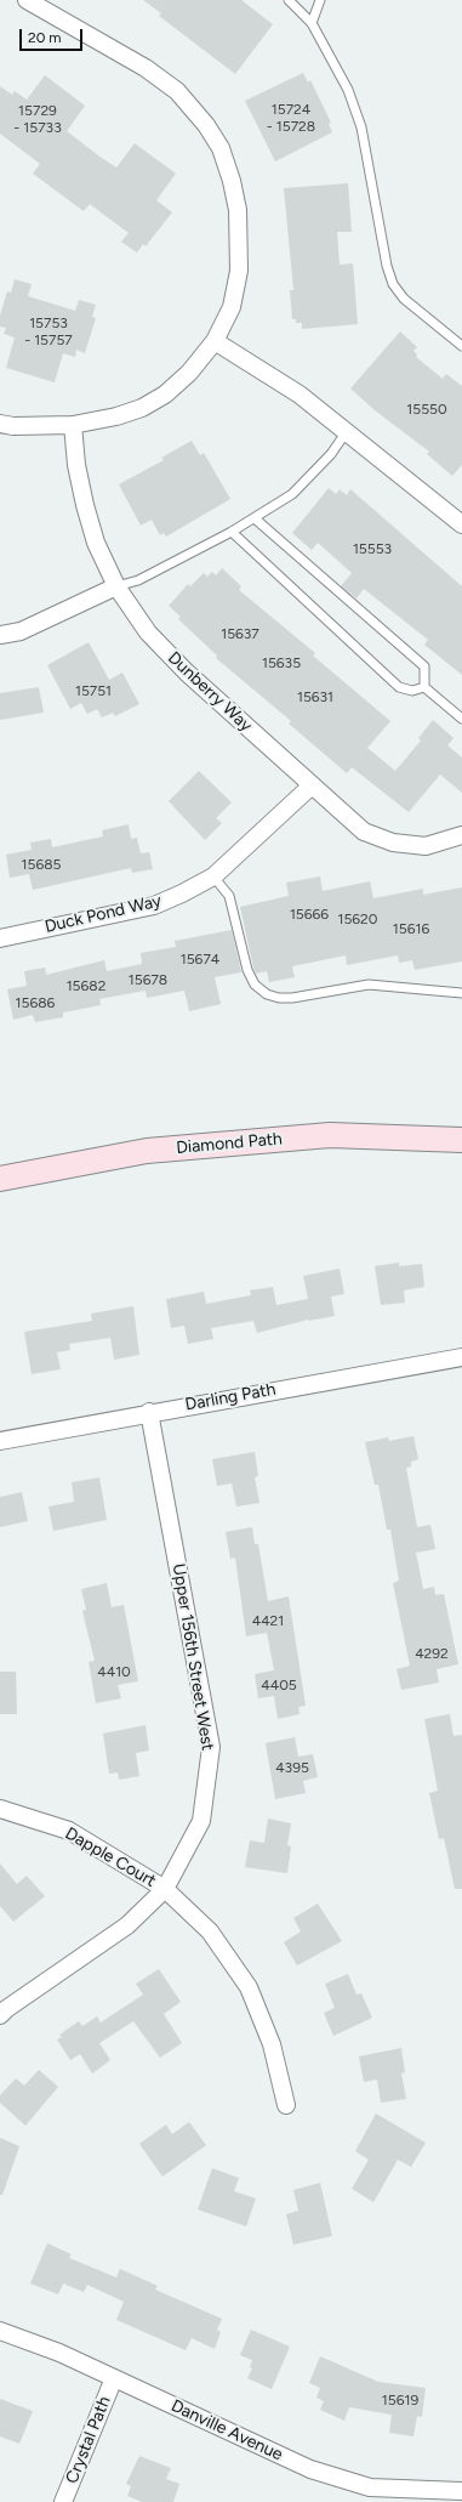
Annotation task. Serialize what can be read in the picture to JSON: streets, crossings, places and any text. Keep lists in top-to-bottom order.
{
  "streets": {
    "street": [
      "Dunberry Way",
      "Duck Pond Way",
      "Diamond Path",
      "Darling Path",
      "Upper 156th Street West",
      "Dapple Court",
      "Danville Avenue",
      "Crystal Path"
    ]
  },
  "crossings": [
    ["Dunberry Way", "Duck Pond Way"],
    ["Darling Path", "Upper 156th Street West"],
    ["Upper 156th Street West", "Dapple Court"],
    ["Danville Avenue", "Crystal Path"]
  ],
  "house_numbers": [
    "15724 - 15728",
    "15729 - 15733",
    "15753 - 15757",
    "15550",
    "15553",
    "15637",
    "15635",
    "15751",
    "15631",
    "15685",
    "15666",
    "15620",
    "15616",
    "15674",
    "15678",
    "15682",
    "15686",
    "4421",
    "4292",
    "4410",
    "4405",
    "4395",
    "15619"
  ],
  "scale_bar": "20 m"
}
